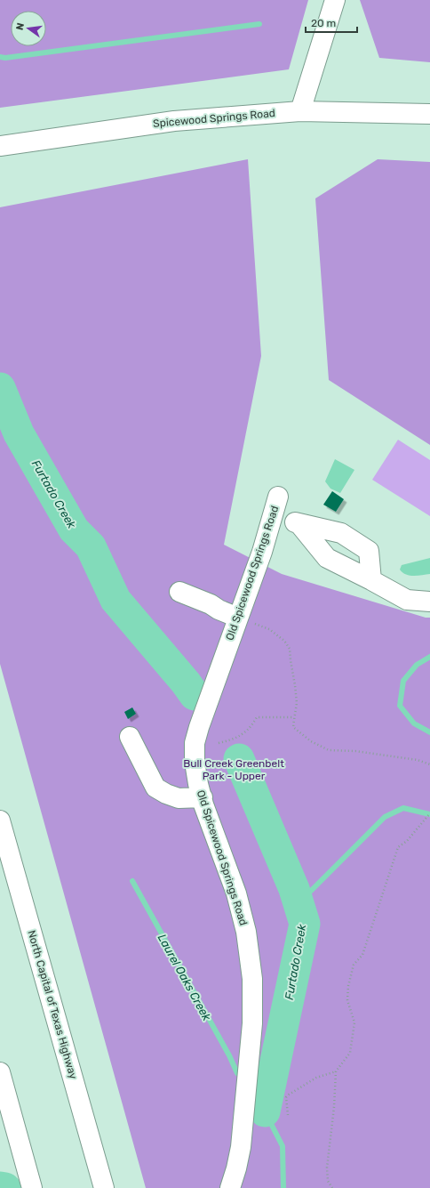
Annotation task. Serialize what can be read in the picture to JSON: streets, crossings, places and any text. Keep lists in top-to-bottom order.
{
  "streets": {
    "main road": ["Spicewood Springs Road", "Old Spicewood Springs Road", "North Capital of Texas Highway"]
  },
  "water": ["Furtado Creek", "Laurel Oaks Creek"],
  "parks": ["Bull Creek Greenbelt Park - Upper"],
  "scale_bar": "20 m",
  "north": "left"
}
